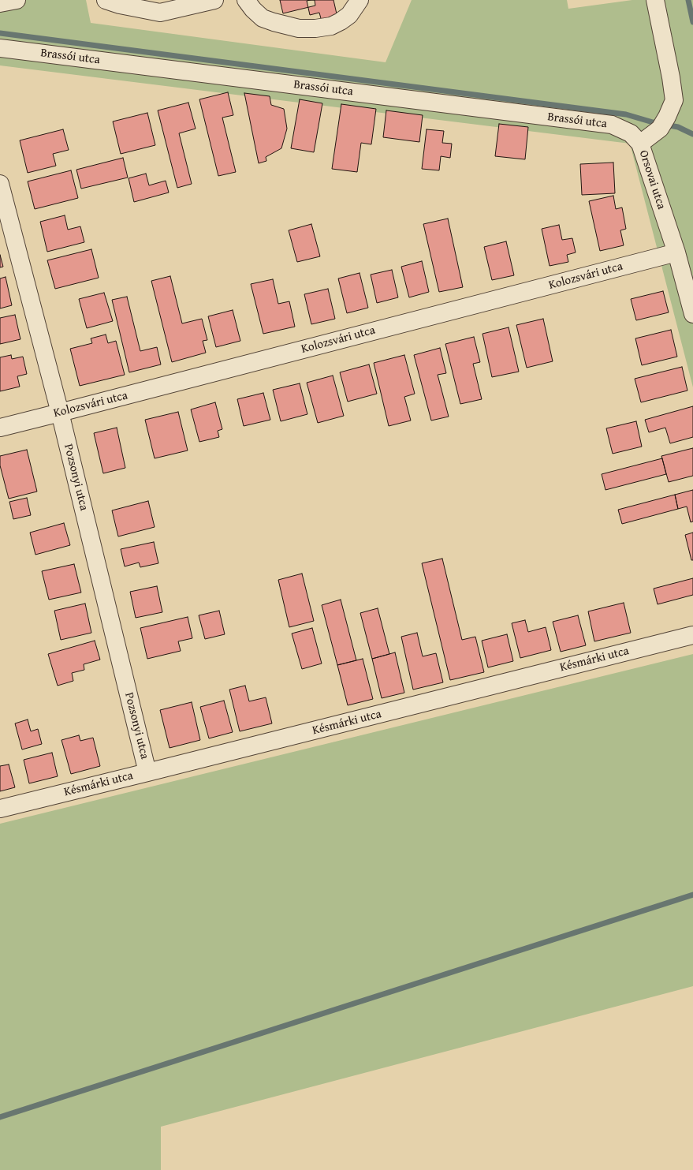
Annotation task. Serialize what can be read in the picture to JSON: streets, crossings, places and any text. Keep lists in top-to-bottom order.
{
  "streets": {
    "street": [
      "Brassói utca",
      "Orsovai utca",
      "Kolozsvári utca",
      "Pozsonyi utca",
      "Késmárki utca"
    ]
  },
  "crossings": [
    ["Brassói utca", "Orsovai utca"],
    ["Orsovai utca", "Kolozsvári utca"],
    ["Kolozsvári utca", "Pozsonyi utca"],
    ["Pozsonyi utca", "Késmárki utca"]
  ]
}
